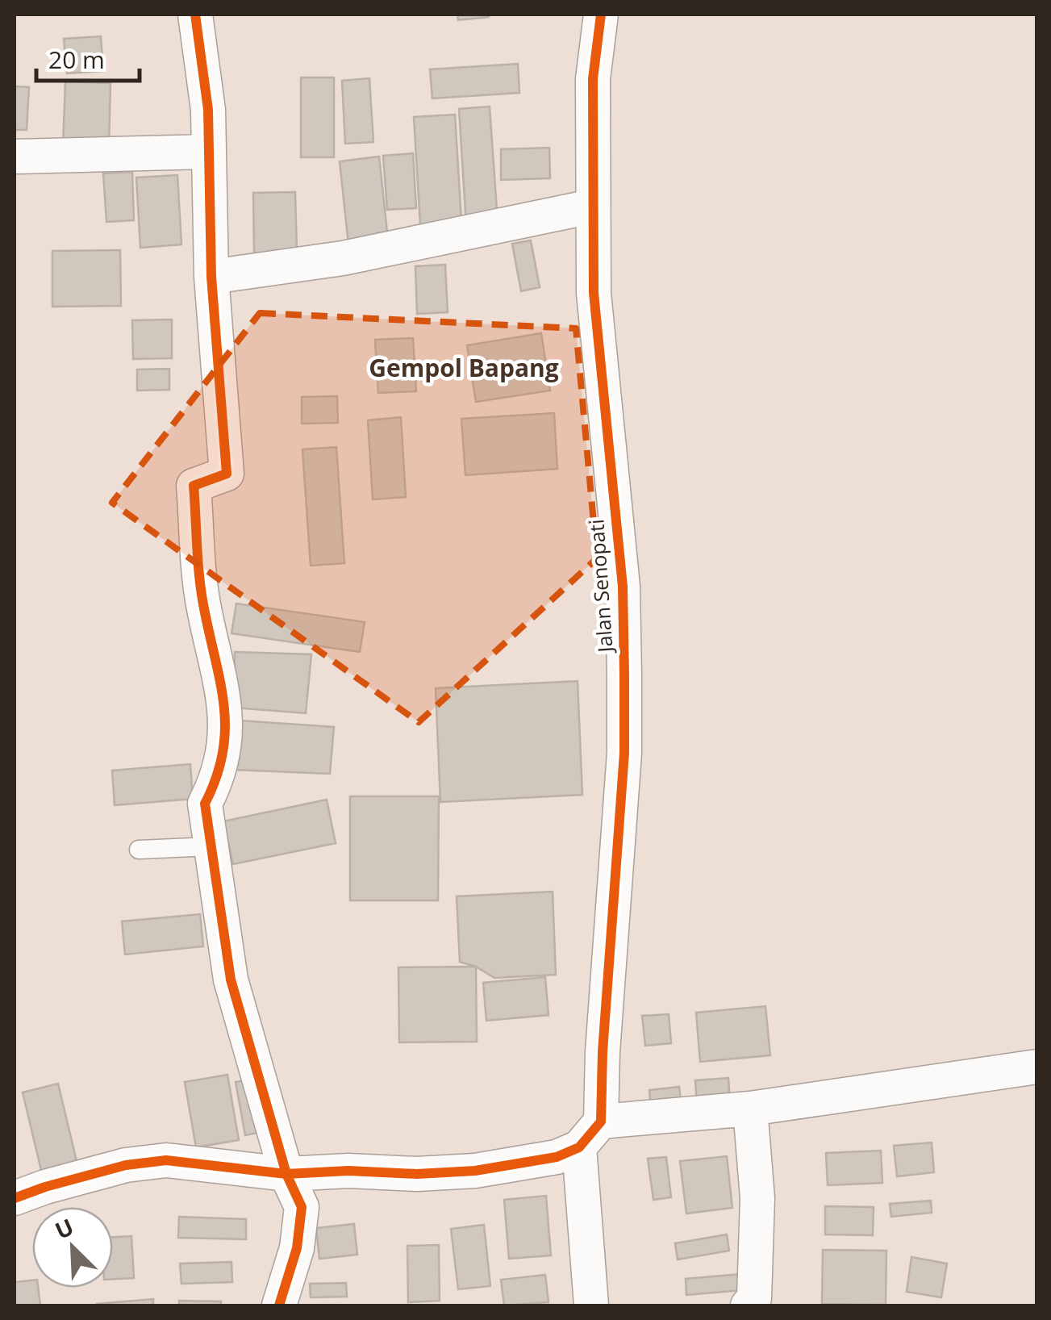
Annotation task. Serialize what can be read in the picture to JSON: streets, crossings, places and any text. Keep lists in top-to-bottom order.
{
  "streets": {
    "street": ["Jalan Senopati"]
  },
  "districts": ["Gempol Bapang"],
  "scale_bar": "20 m",
  "north": "top left"
}
